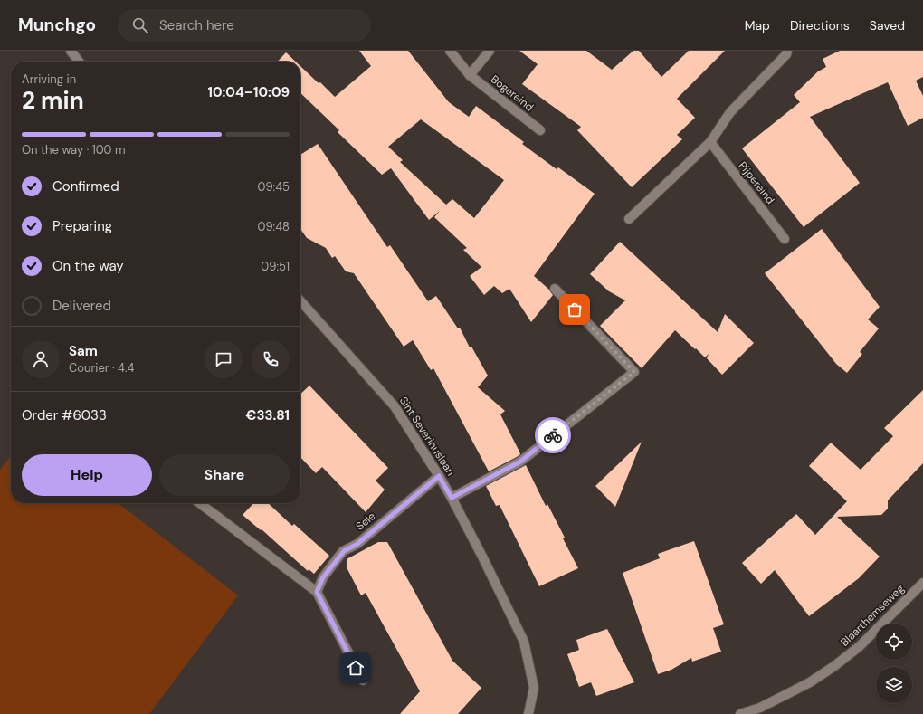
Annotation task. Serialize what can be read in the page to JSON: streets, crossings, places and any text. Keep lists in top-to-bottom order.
{
  "streets": {
    "street": [
      "Bogereind",
      "Pijpereind",
      "Sint Severinuslaan",
      "Sele",
      "Blaarthemseweg"
    ]
  },
  "crossings": [
    ["Sint Severinuslaan", "Sele"]
  ],
  "page": {
    "header": "Munchgo",
    "search": "Search here",
    "nav": ["Map", "Directions", "Saved"],
    "heading": ["2 min", "Arriving in", "10:04–10:09"],
    "panel": [
      "Sam",
      "Courier · 4.4",
      "Order #6033",
      "€33.81"
    ],
    "bar": "On the way · 100 m",
    "list": [
      ["Confirmed", "09:45"],
      ["Preparing", "09:48"],
      ["On the way", "09:51"],
      "Delivered"
    ],
    "buttons": ["Help", "Share"]
  }
}
